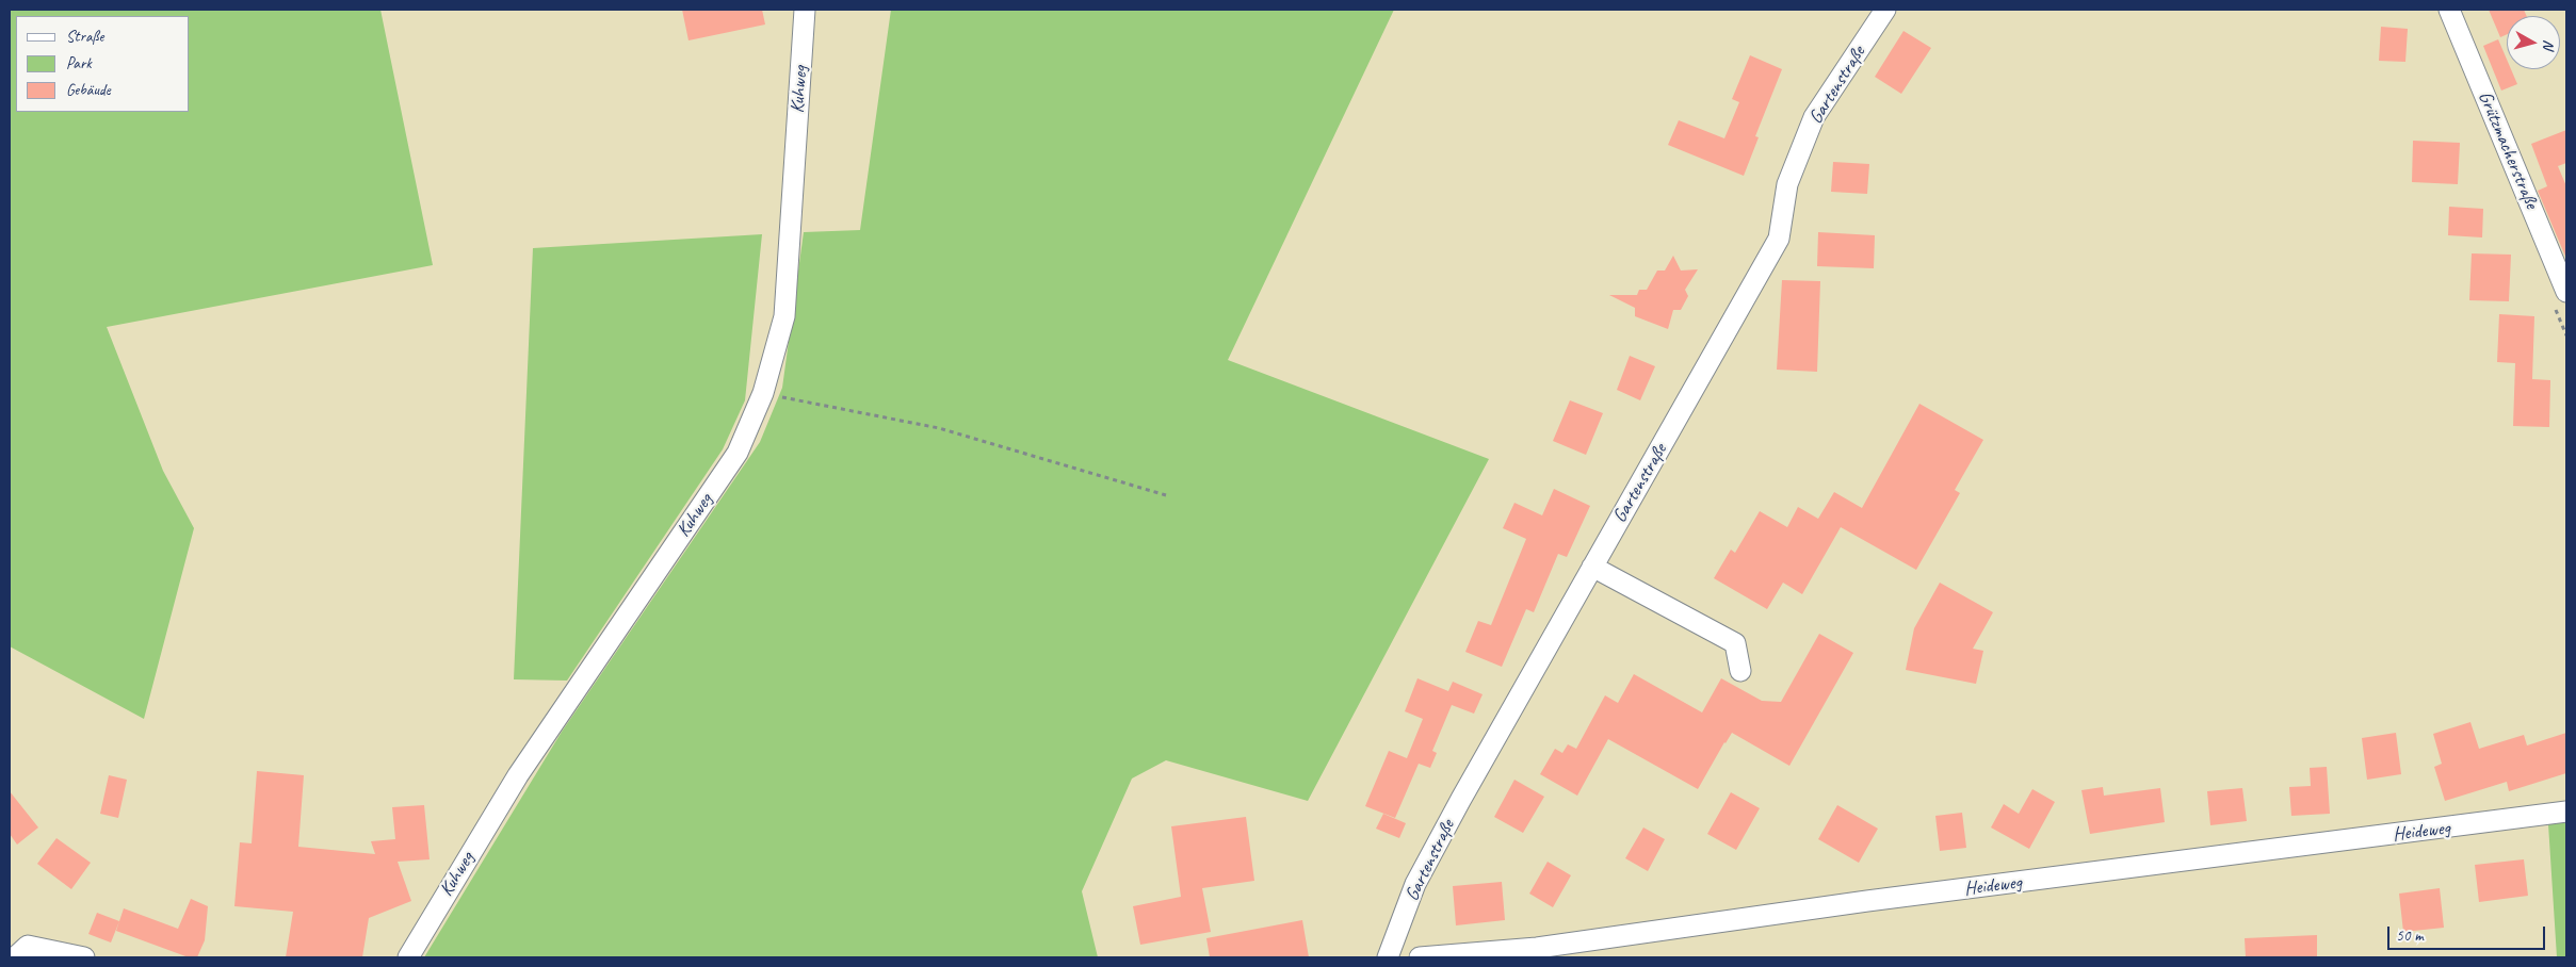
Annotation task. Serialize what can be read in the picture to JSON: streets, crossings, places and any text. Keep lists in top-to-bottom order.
{
  "streets": {
    "street": [
      "Gartenstraße",
      "Kuhweg",
      "Grützmacherstraße",
      "Heideweg"
    ]
  },
  "legend": ["Straße", "Park", "Gebäude"],
  "scale_bar": "50 m",
  "north": "right"
}
